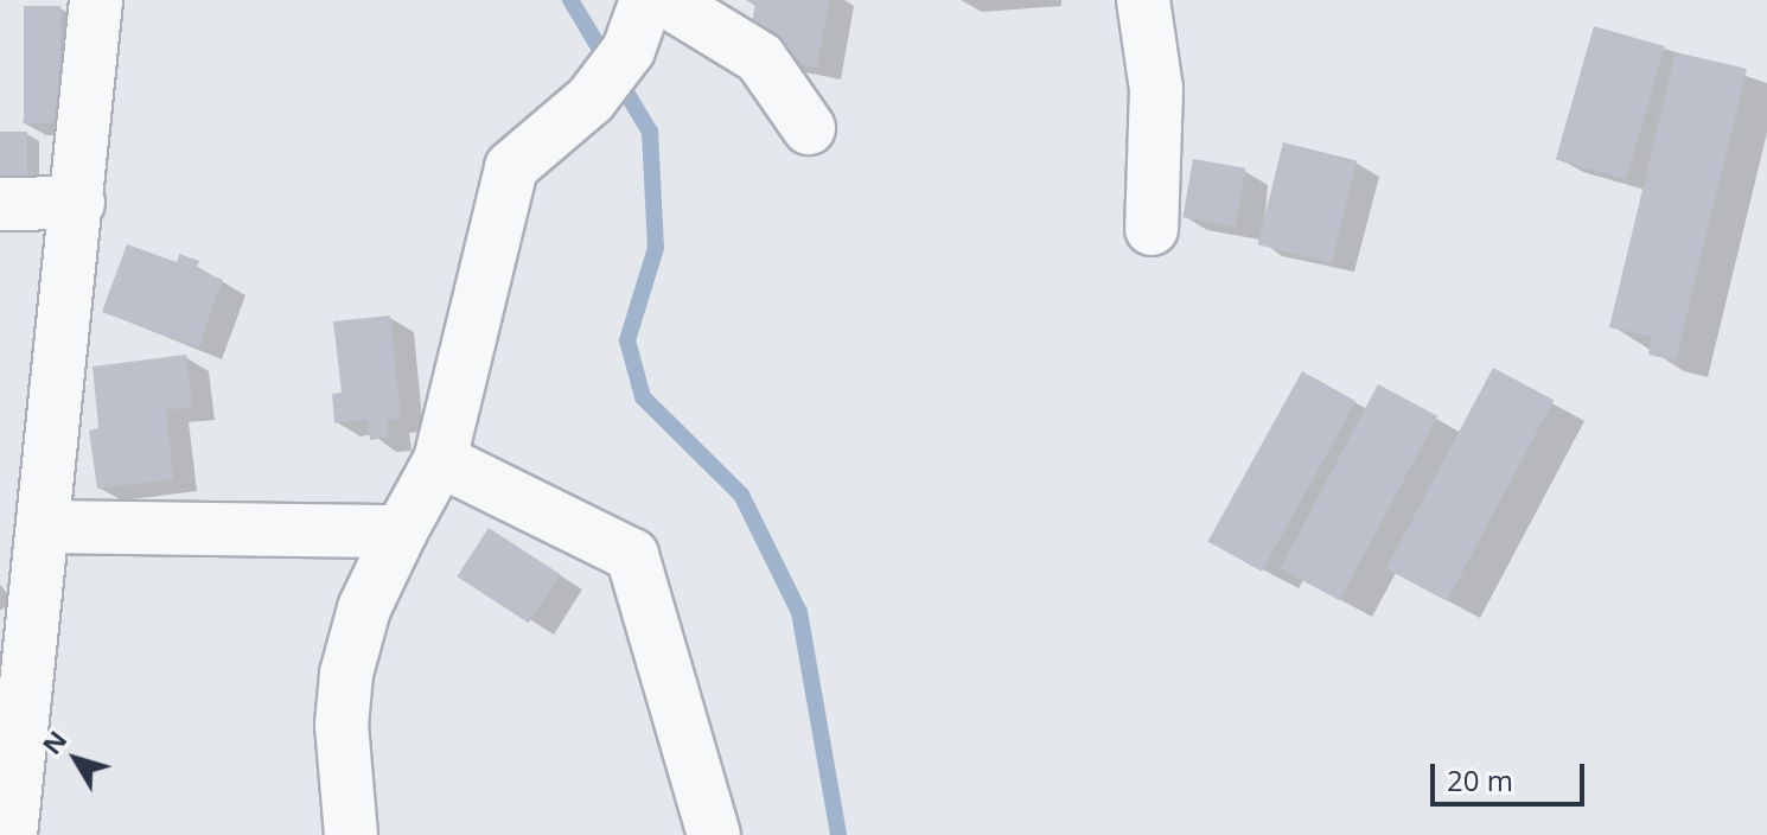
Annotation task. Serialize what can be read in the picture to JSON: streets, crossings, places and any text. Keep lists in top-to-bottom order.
{
  "scale_bar": "20 m",
  "north": "top left"
}
